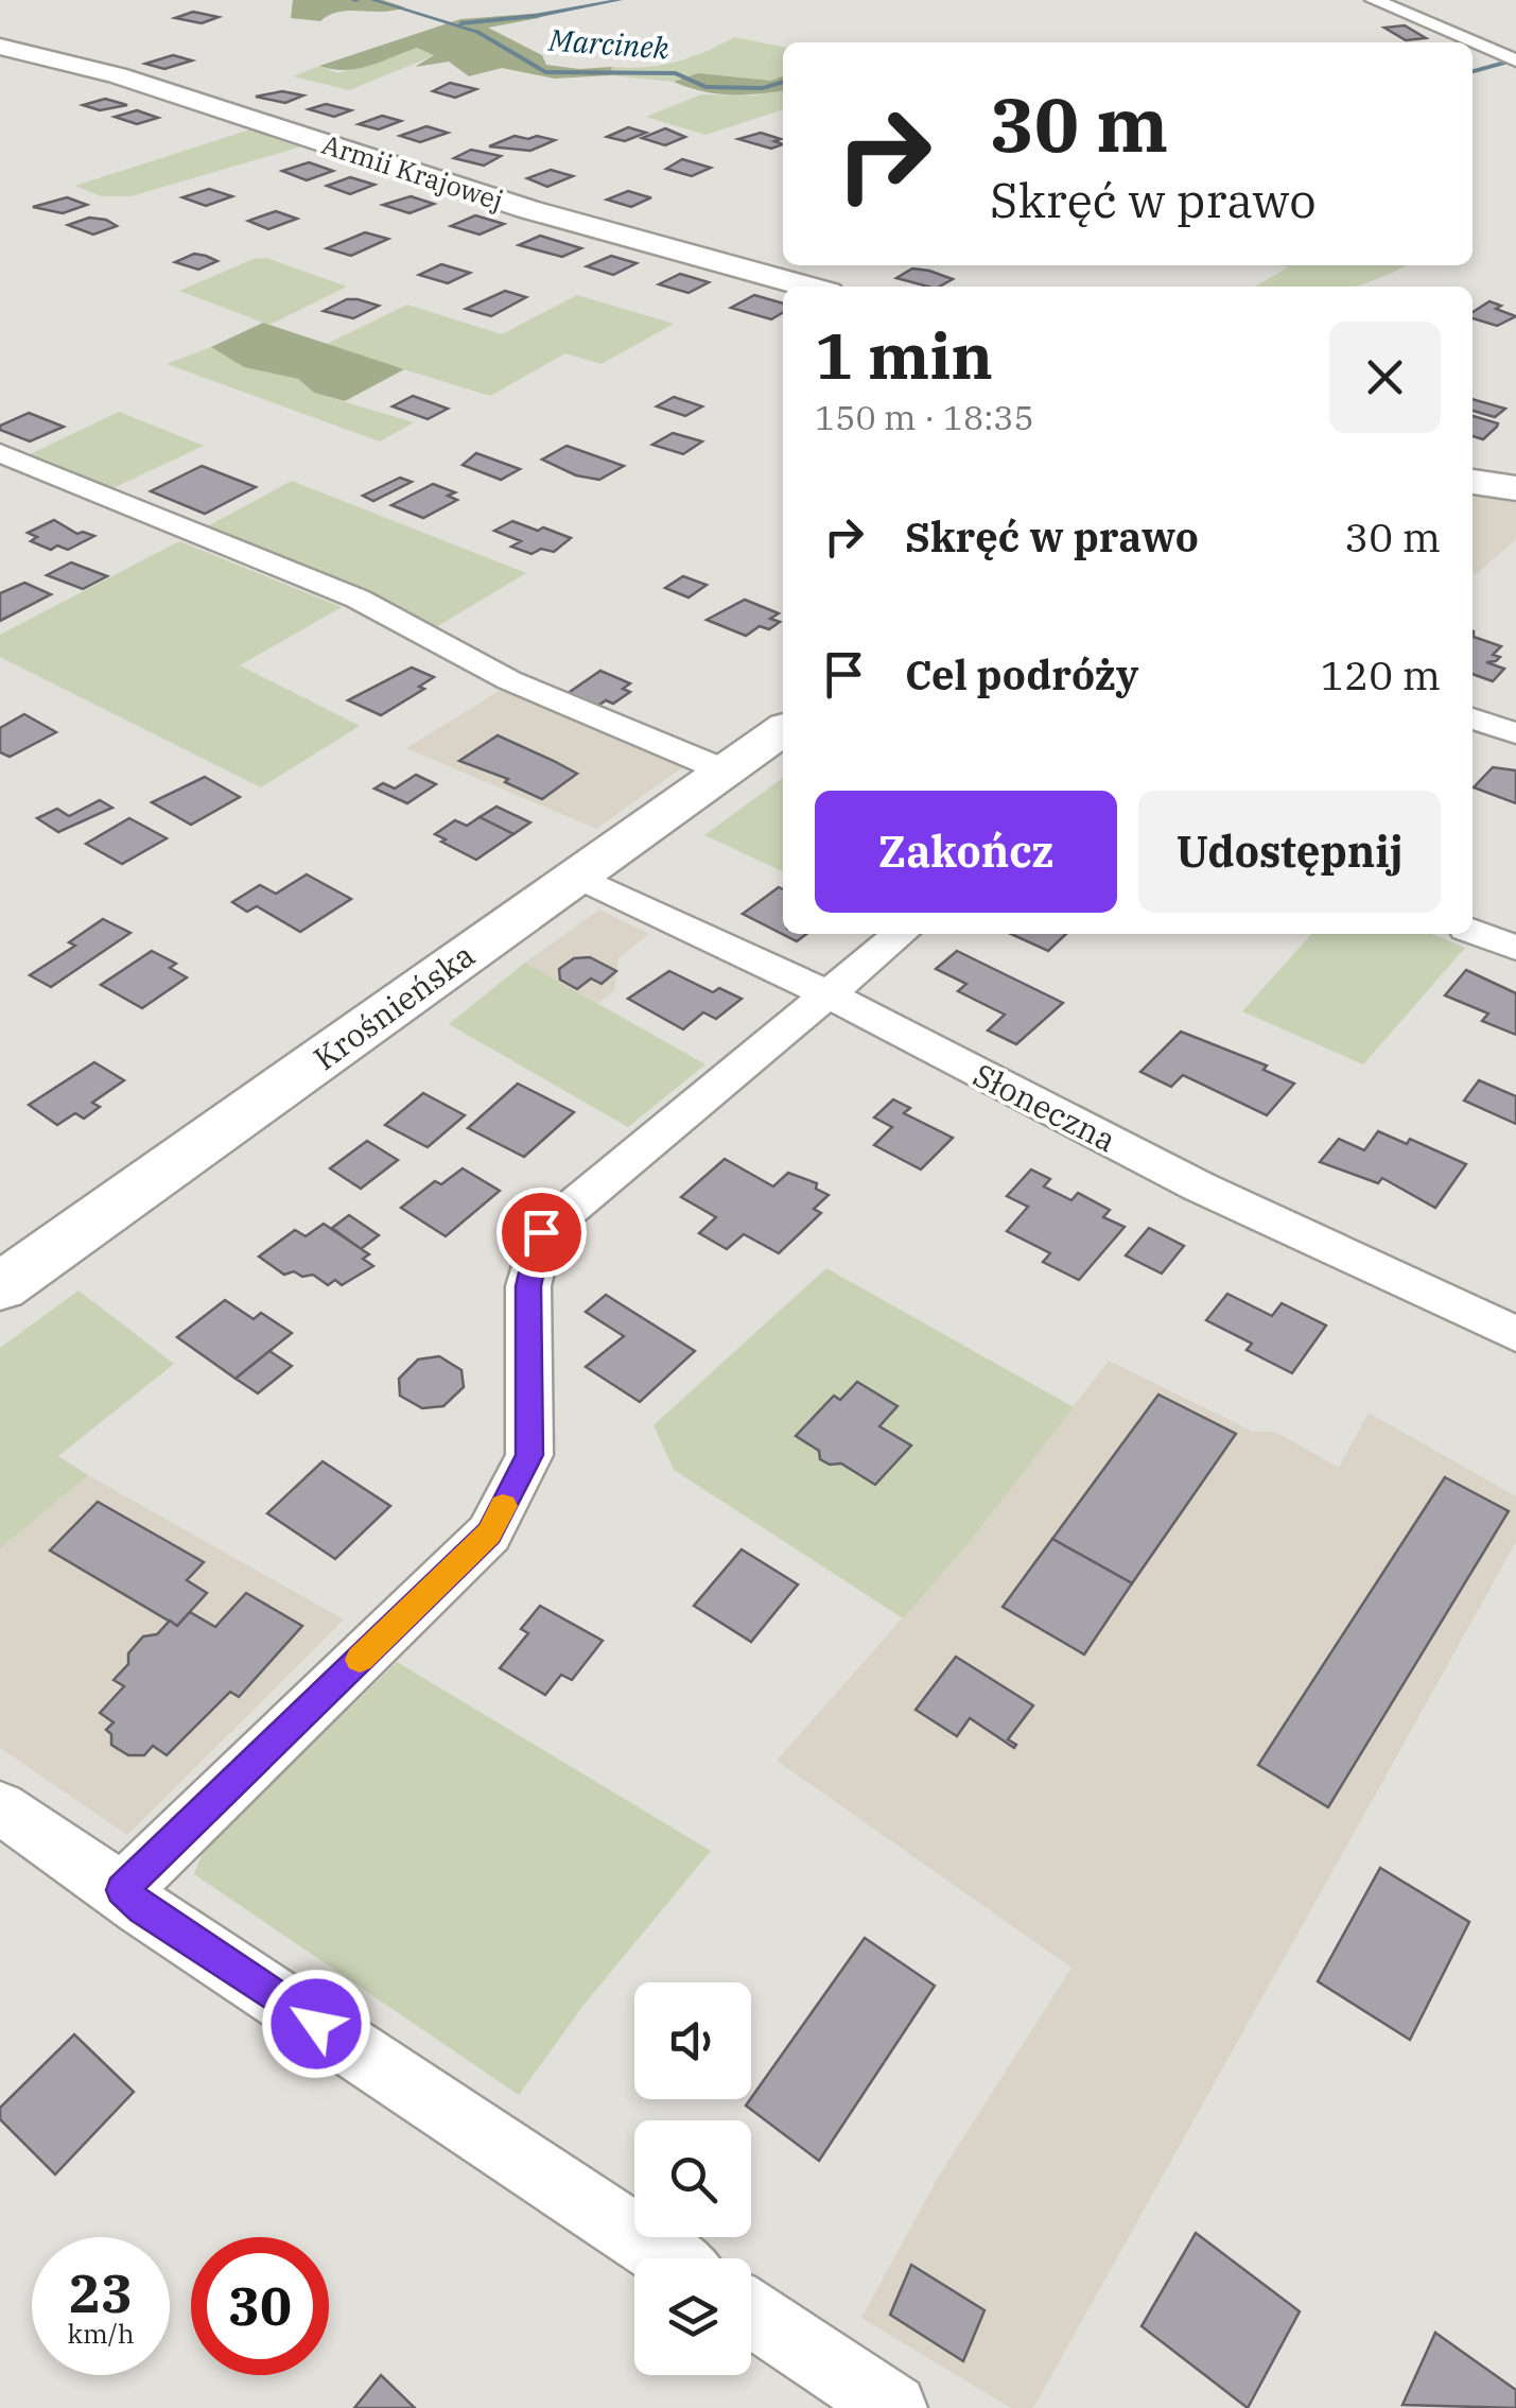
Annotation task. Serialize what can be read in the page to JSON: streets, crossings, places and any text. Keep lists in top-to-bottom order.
{
  "streets": {
    "street": ["Armii Krajowej", "Krośnieńska", "Słoneczna"]
  },
  "crossings": [
    ["Krośnieńska", "Słoneczna"]
  ],
  "water": ["Marcinek"],
  "page": {
    "turn": ["30 m", "Skręć w prawo"],
    "heading": ["1 min", "150 m · 18:35"],
    "list": [
      {
        "name": "Skręć w prawo",
        "value": "30 m"
      },
      {
        "name": "Cel podróży",
        "value": "120 m"
      }
    ],
    "buttons": ["Zakończ", "Udostępnij"],
    "speed": "23 km/h",
    "limit": "30"
  }
}
